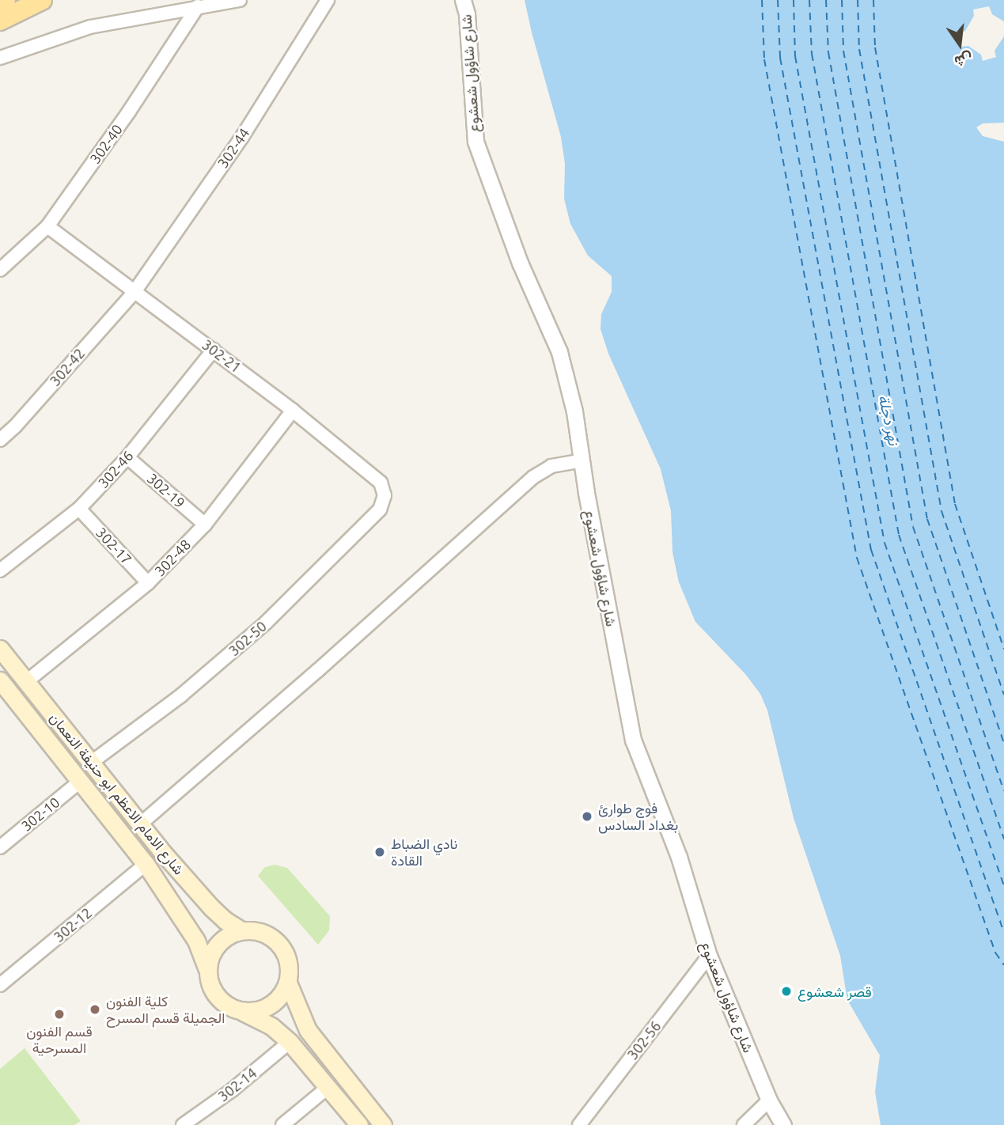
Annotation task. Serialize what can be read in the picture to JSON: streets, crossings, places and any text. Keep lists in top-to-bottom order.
{
  "streets": {
    "main road": ["شارع الامام الاعظم ابو حنيفة النعمان"],
    "street": [
      "شارع شاؤول شعشوع",
      "302-40",
      "302-44",
      "302-21",
      "302-42",
      "302-46",
      "302-19",
      "302-17",
      "302-48",
      "302-50",
      "302-10",
      "302-12",
      "302-56",
      "302-14"
    ]
  },
  "crossings": [
    ["شارع شاؤول شعشوع", "302-56"],
    ["302-40", "302-21"],
    ["302-44", "302-21"],
    ["302-44", "302-42"],
    ["302-21", "302-42"],
    ["302-21", "302-46"],
    ["302-21", "302-48"],
    ["302-21", "302-50"],
    ["302-46", "302-19"],
    ["302-46", "302-17"],
    ["302-19", "302-48"],
    ["302-17", "302-48"],
    ["302-48", "شارع الامام الاعظم ابو حنيفة النعمان"],
    ["302-50", "شارع الامام الاعظم ابو حنيفة النعمان"],
    ["شارع الامام الاعظم ابو حنيفة النعمان", "302-10"],
    ["شارع الامام الاعظم ابو حنيفة النعمان", "302-12"]
  ],
  "water": ["نهر دجلة"],
  "places": [
    "فوج طوارئ بغداد السادس",
    "نادي الضباط القادة",
    "قصر شعشوع",
    "كلية الفنون الجميلة قسم المسرح",
    "قسم الفنون المسرحية"
  ],
  "north": "bottom"
}
